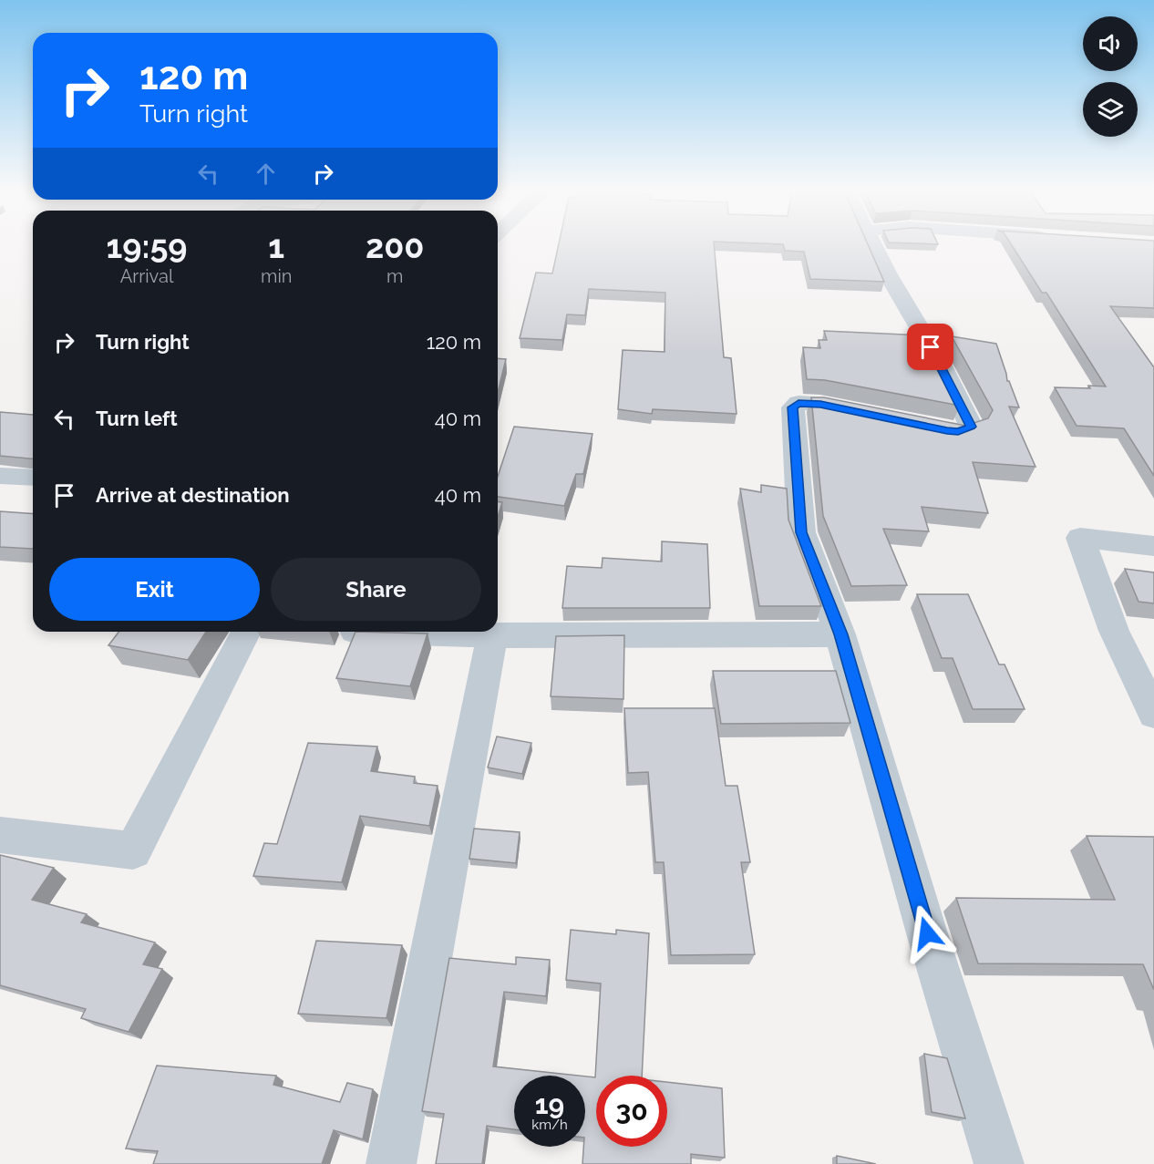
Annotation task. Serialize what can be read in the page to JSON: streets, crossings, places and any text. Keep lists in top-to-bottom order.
{
  "page": {
    "turn": ["120 m", "Turn right"],
    "eta": [
      "19:59",
      "Arrival",
      "1",
      "min",
      "200",
      "m"
    ],
    "list": [
      {
        "name": "Turn right",
        "value": "120 m"
      },
      {
        "name": "Turn left",
        "value": "40 m"
      },
      {
        "name": "Arrive at destination",
        "value": "40 m"
      }
    ],
    "buttons": ["Exit", "Share"],
    "speed": "19 km/h",
    "limit": "30"
  }
}
